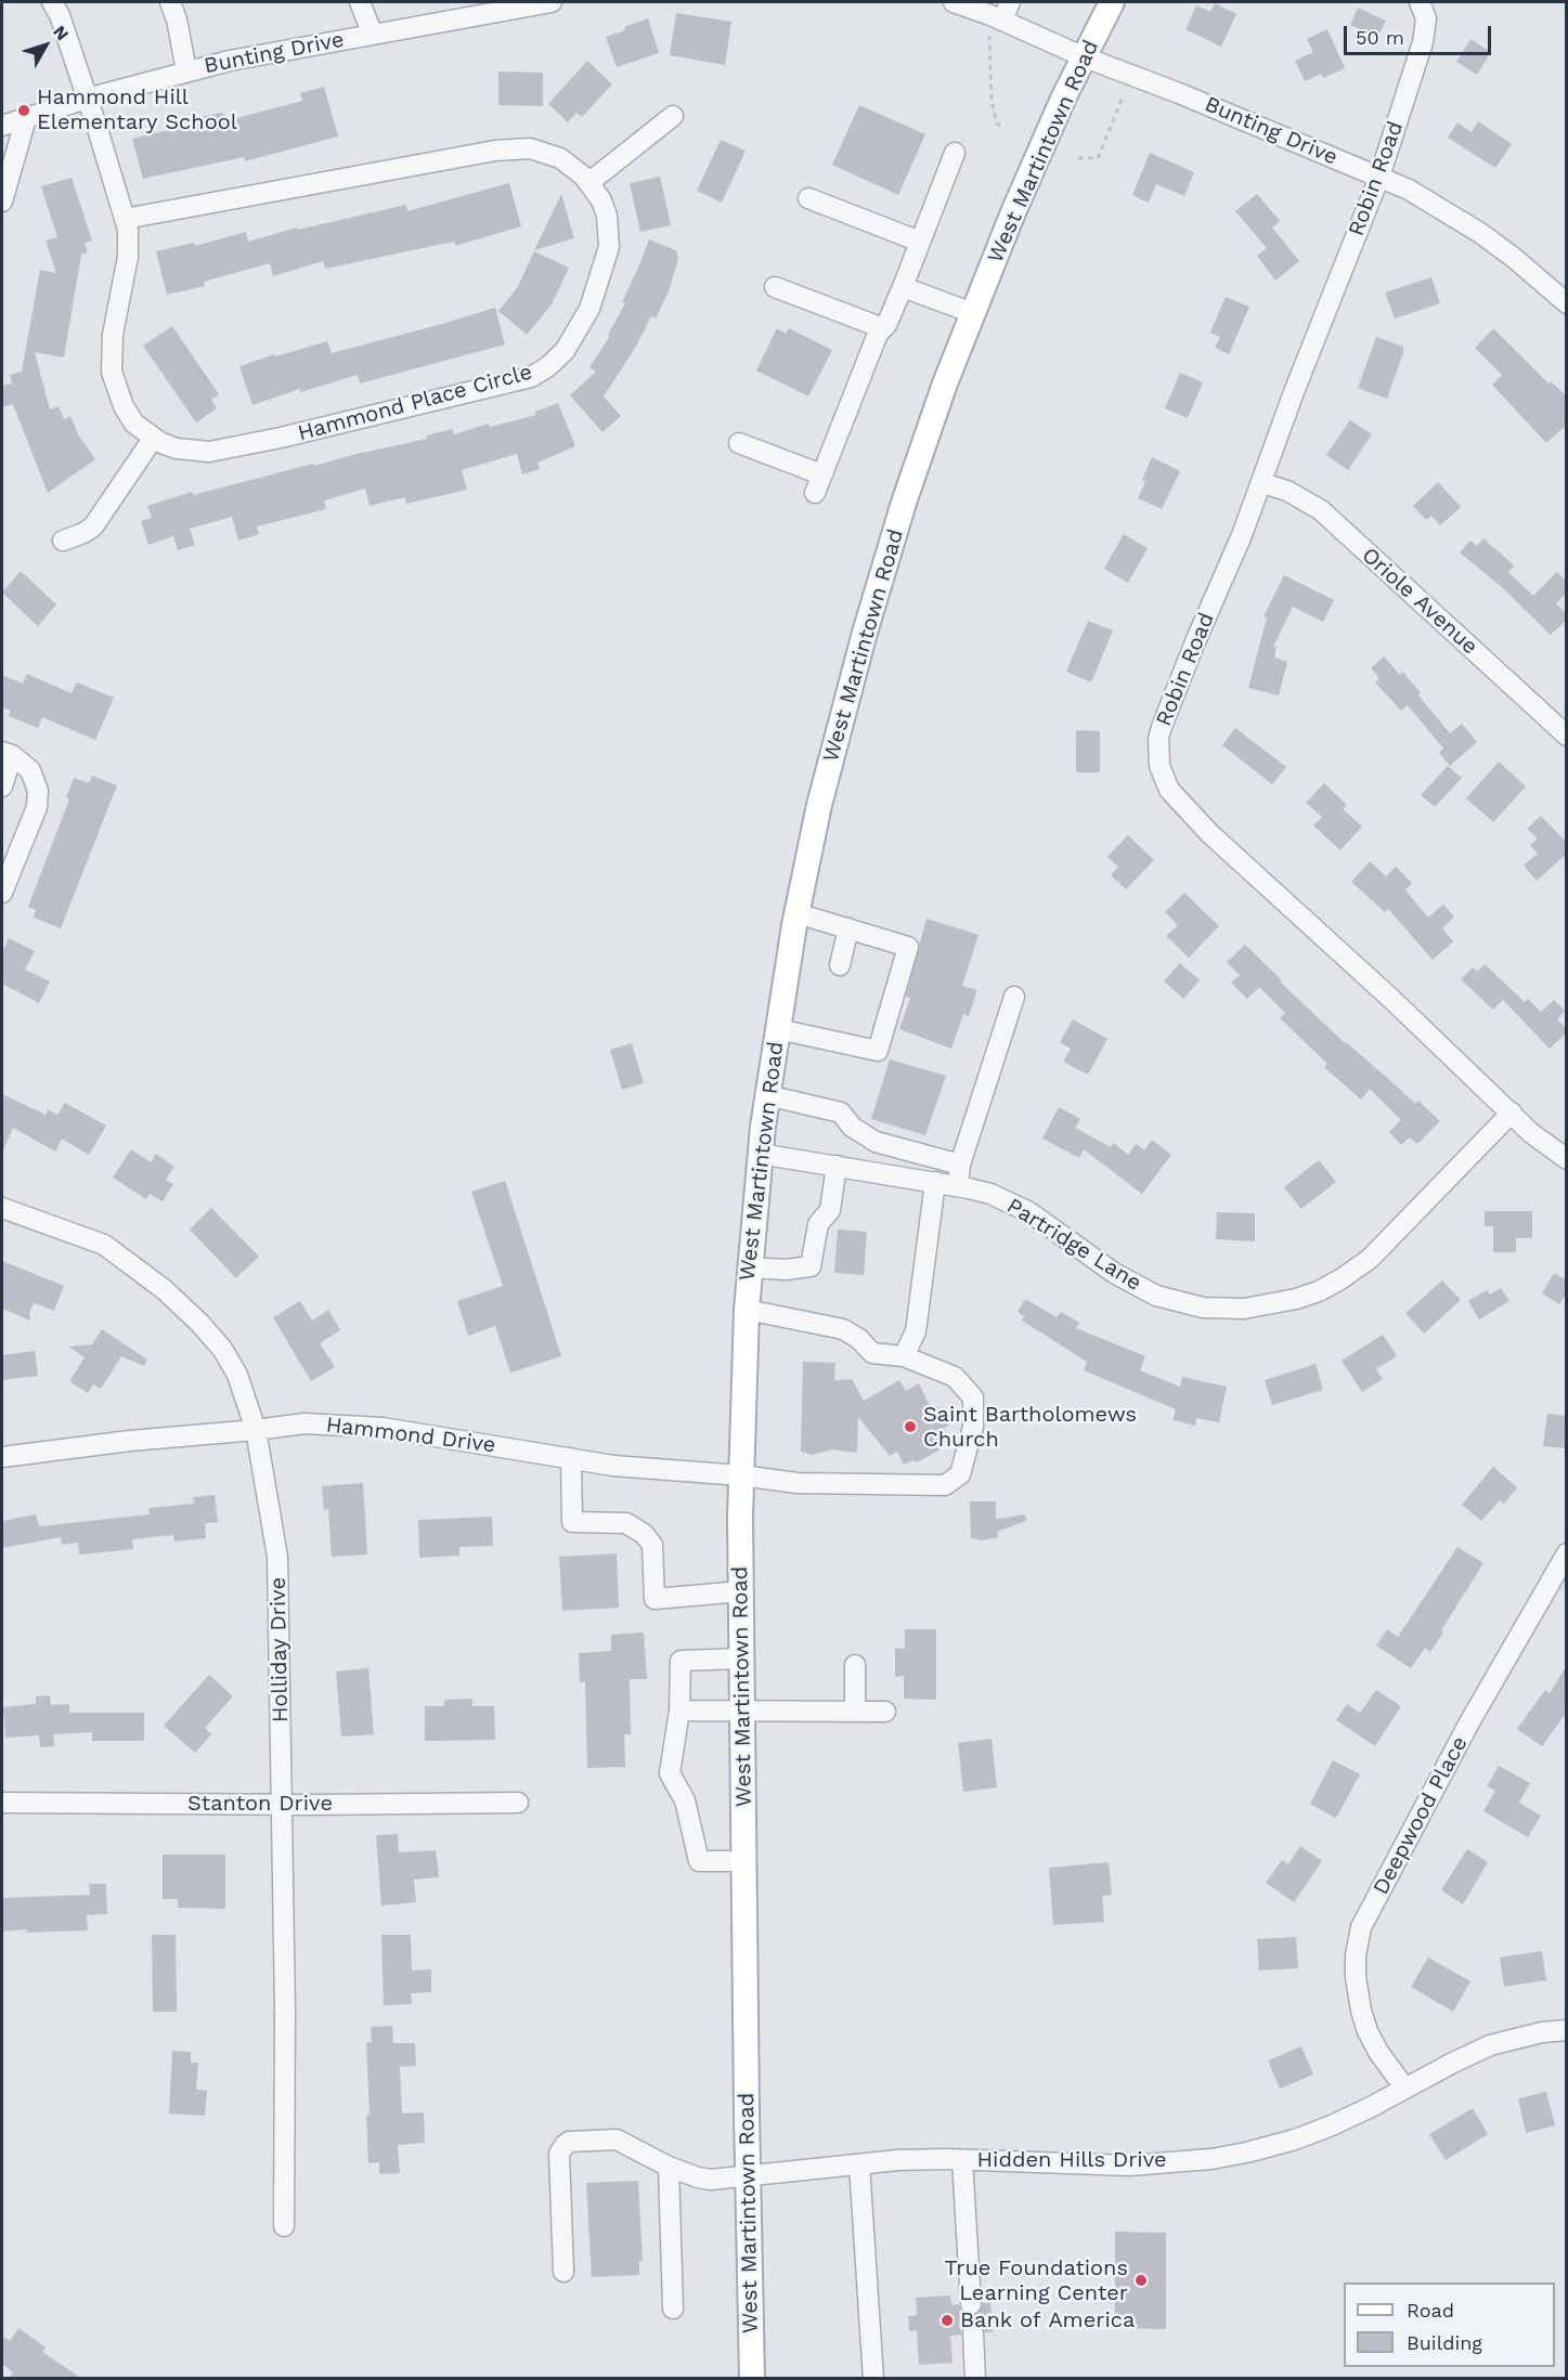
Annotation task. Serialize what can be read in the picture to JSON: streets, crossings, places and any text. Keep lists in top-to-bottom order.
{
  "streets": {
    "main road": ["West Martintown Road"],
    "street": [
      "Bunting Drive",
      "Robin Road",
      "Hammond Place Circle",
      "Oriole Avenue",
      "Partridge Lane",
      "Hammond Drive",
      "Holliday Drive",
      "Stanton Drive",
      "Deepwood Place",
      "Hidden Hills Drive"
    ]
  },
  "crossings": [
    ["Bunting Drive", "West Martintown Road"],
    ["Bunting Drive", "Robin Road"],
    ["Bunting Drive", "Hammond Place Circle"],
    ["West Martintown Road", "Partridge Lane"],
    ["West Martintown Road", "Hammond Drive"],
    ["West Martintown Road", "Hidden Hills Drive"],
    ["Robin Road", "Oriole Avenue"],
    ["Robin Road", "Partridge Lane"],
    ["Hammond Drive", "Holliday Drive"],
    ["Holliday Drive", "Stanton Drive"],
    ["Deepwood Place", "Hidden Hills Drive"]
  ],
  "places": [
    "Hammond Hill Elementary School",
    "Saint Bartholomews Church",
    "True Foundations Learning Center",
    "Bank of America"
  ],
  "legend": ["Road", "Building"],
  "scale_bar": "50 m",
  "north": "top right"
}
